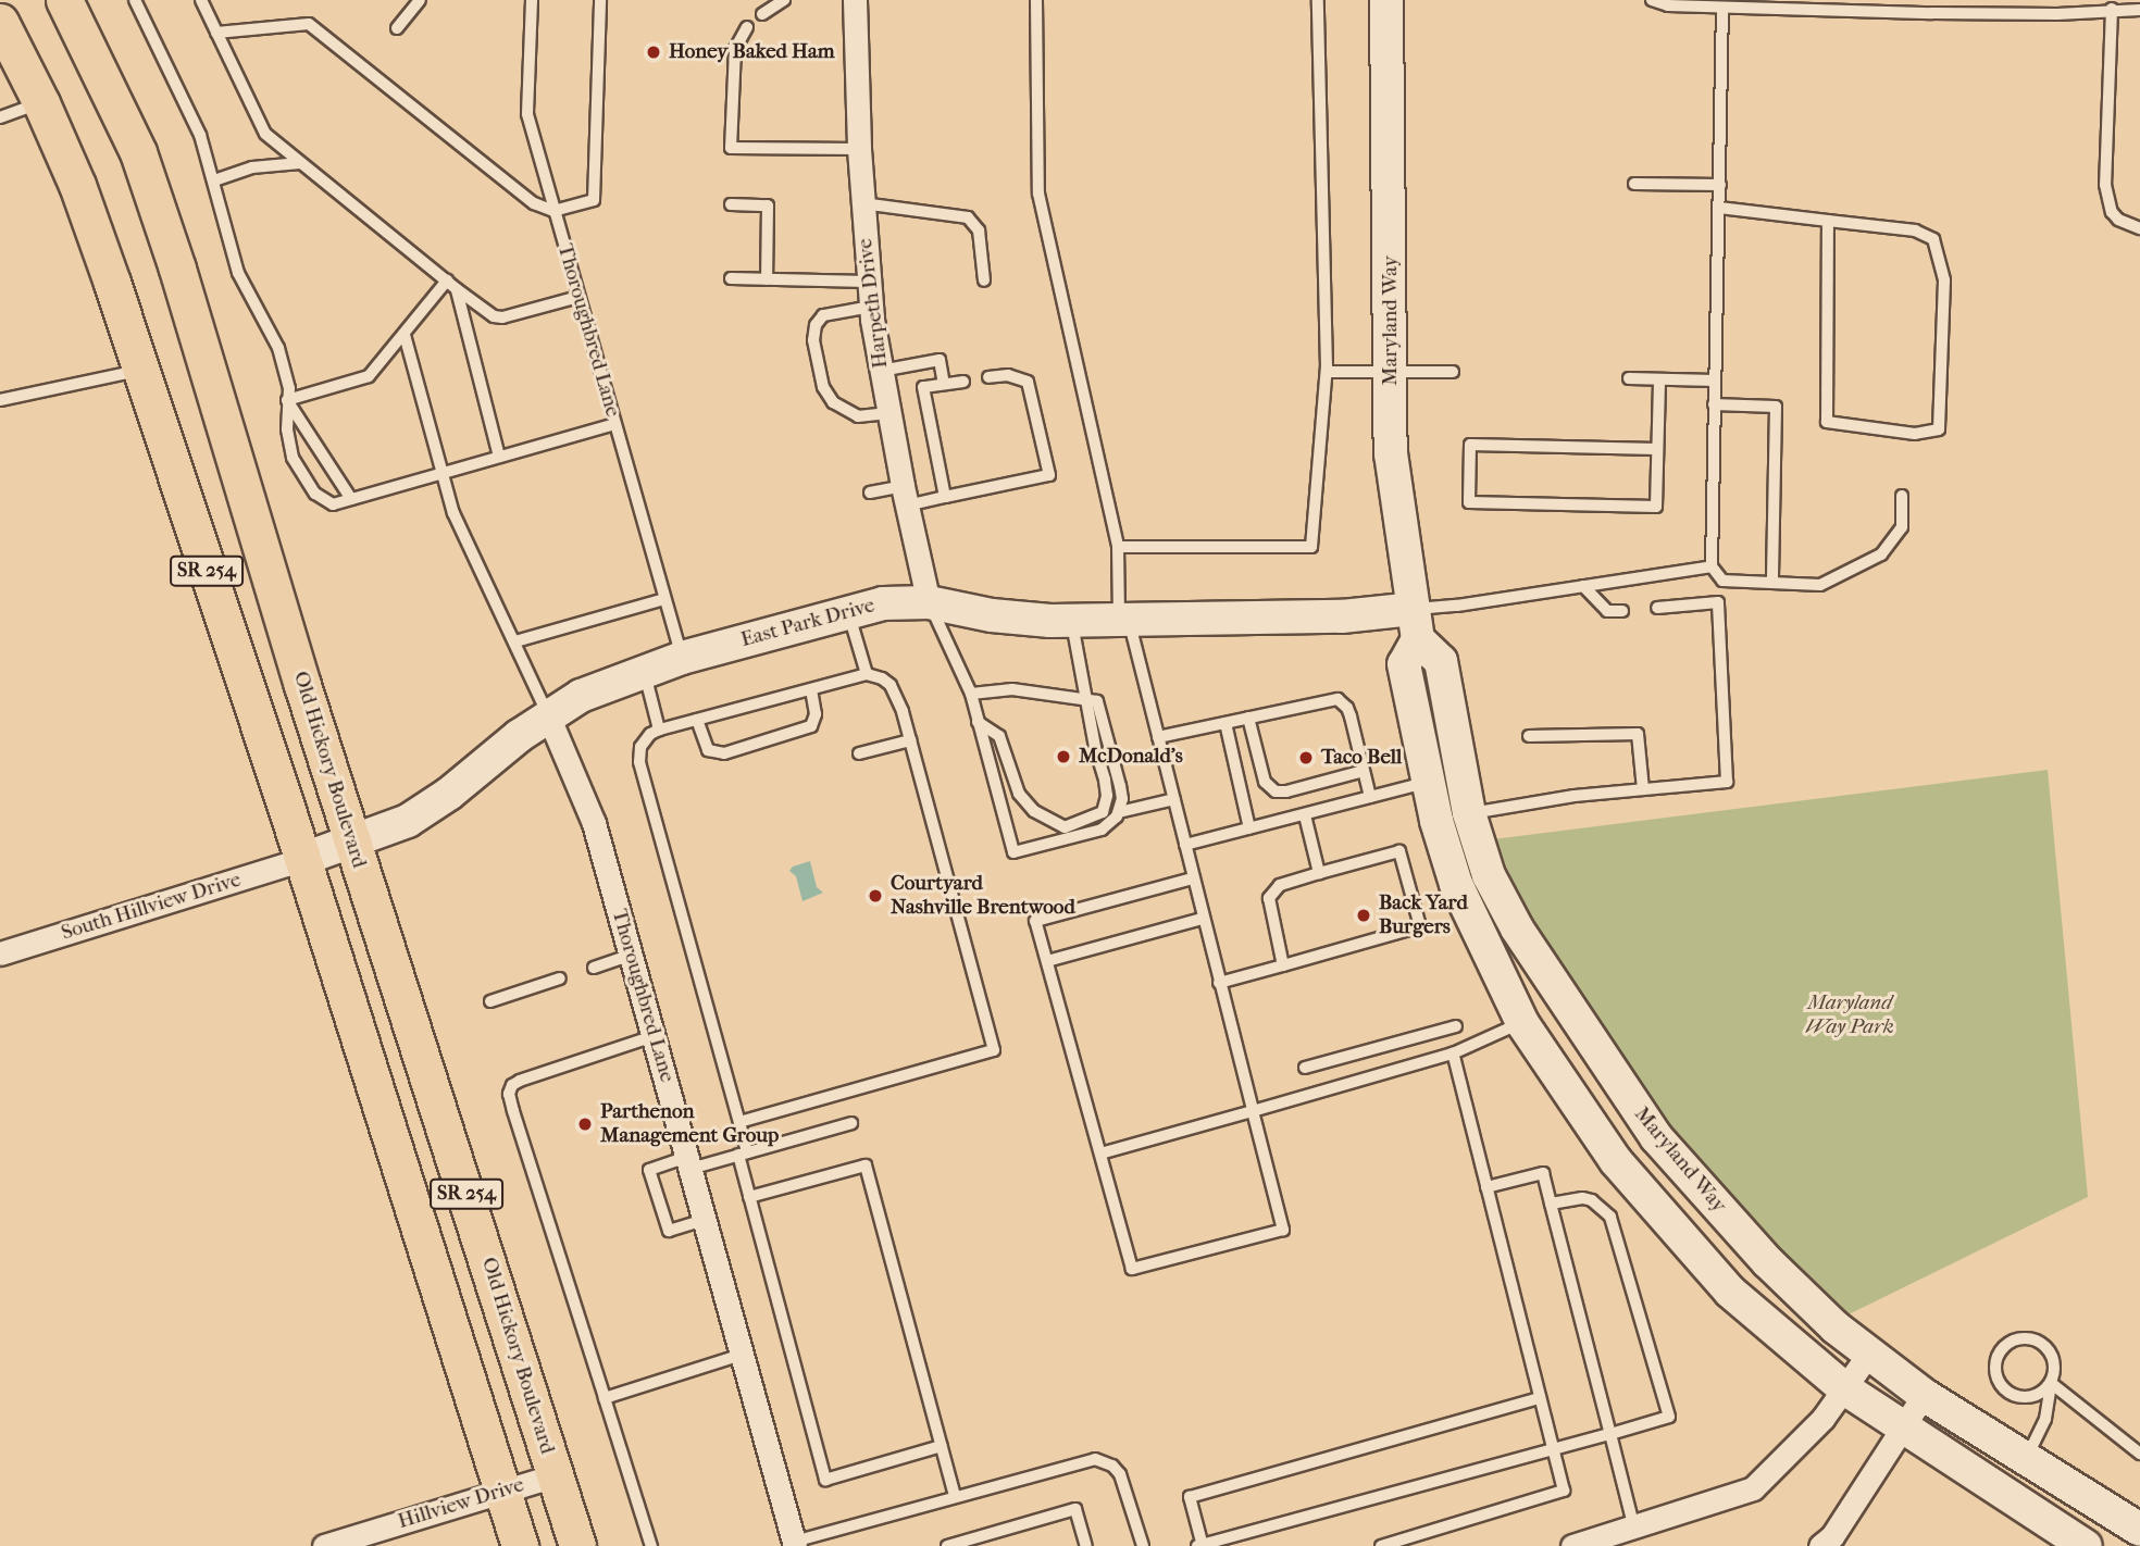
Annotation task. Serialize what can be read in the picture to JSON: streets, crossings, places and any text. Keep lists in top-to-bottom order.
{
  "streets": {
    "main road": [
      "Maryland Way",
      "SR 254",
      "East Park Drive",
      "Old Hickory Boulevard"
    ],
    "street": [
      "Harpeth Drive",
      "Thoroughbred Lane",
      "South Hillview Drive",
      "Hillview Drive"
    ]
  },
  "crossings": [
    ["Harpeth Drive", "East Park Drive"],
    ["Maryland Way", "East Park Drive"],
    ["Thoroughbred Lane", "East Park Drive"],
    ["SR 254", "East Park Drive"],
    ["SR 254", "South Hillview Drive"],
    ["SR 254", "Hillview Drive"],
    ["East Park Drive", "Old Hickory Boulevard"],
    ["East Park Drive", "South Hillview Drive"],
    ["Old Hickory Boulevard", "Hillview Drive"]
  ],
  "parks": ["Maryland Way Park"],
  "places": [
    "Honey Baked Ham",
    "McDonald's",
    "Taco Bell",
    "Courtyard Nashville Brentwood",
    "Back Yard Burgers",
    "Parthenon Management Group"
  ]
}
